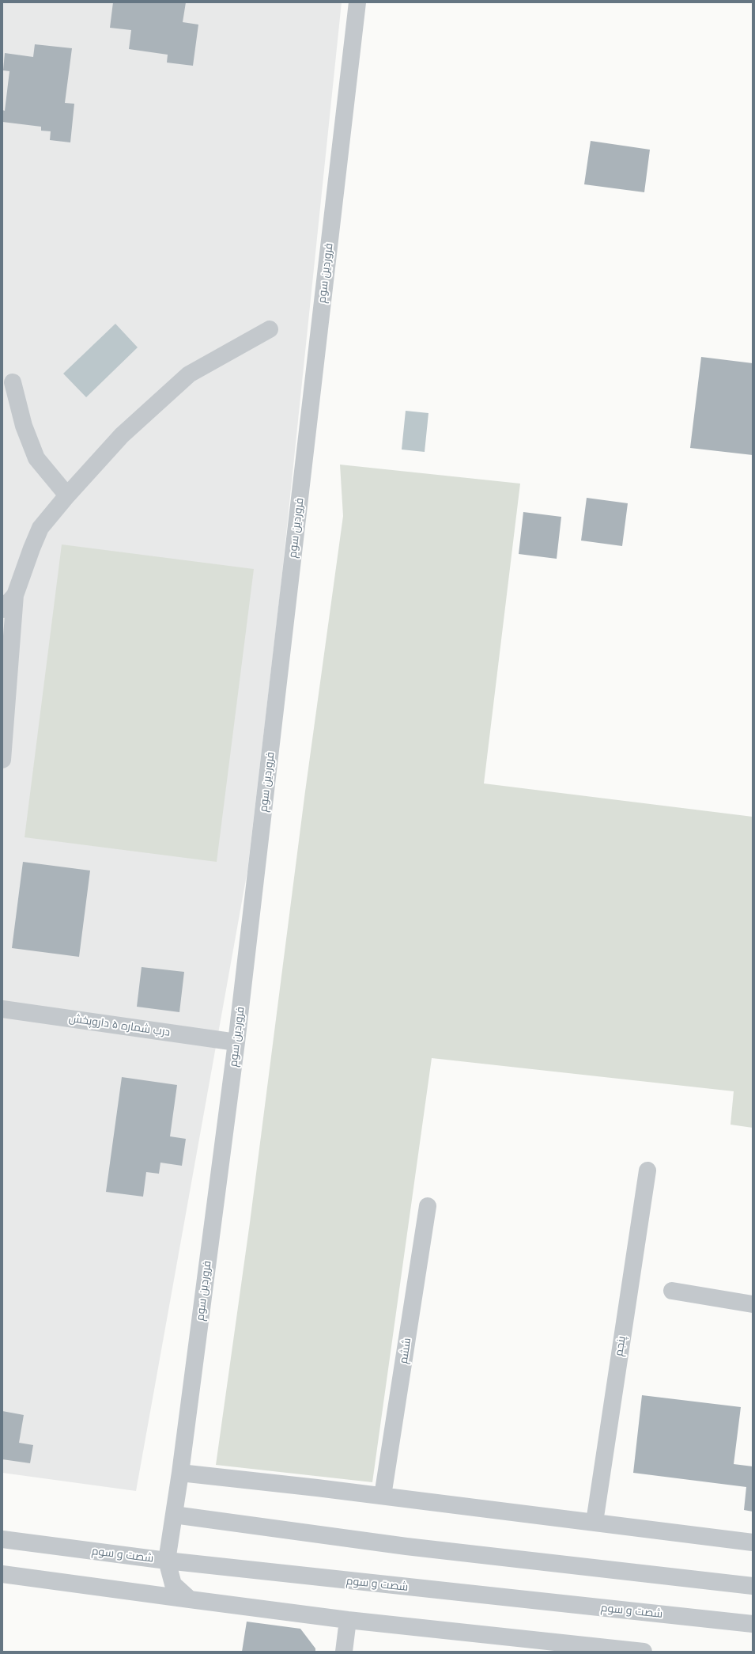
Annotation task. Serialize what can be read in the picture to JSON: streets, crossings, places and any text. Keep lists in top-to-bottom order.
{
  "streets": {
    "street": [
      "فروردین سوم",
      "درب شماره ۵ داروپخش",
      "پنجم",
      "ششم",
      "شصت و سوم"
    ]
  },
  "crossings": [
    ["فروردین سوم", "درب شماره ۵ داروپخش"],
    ["فروردین سوم", "شصت و سوم"]
  ]
}
